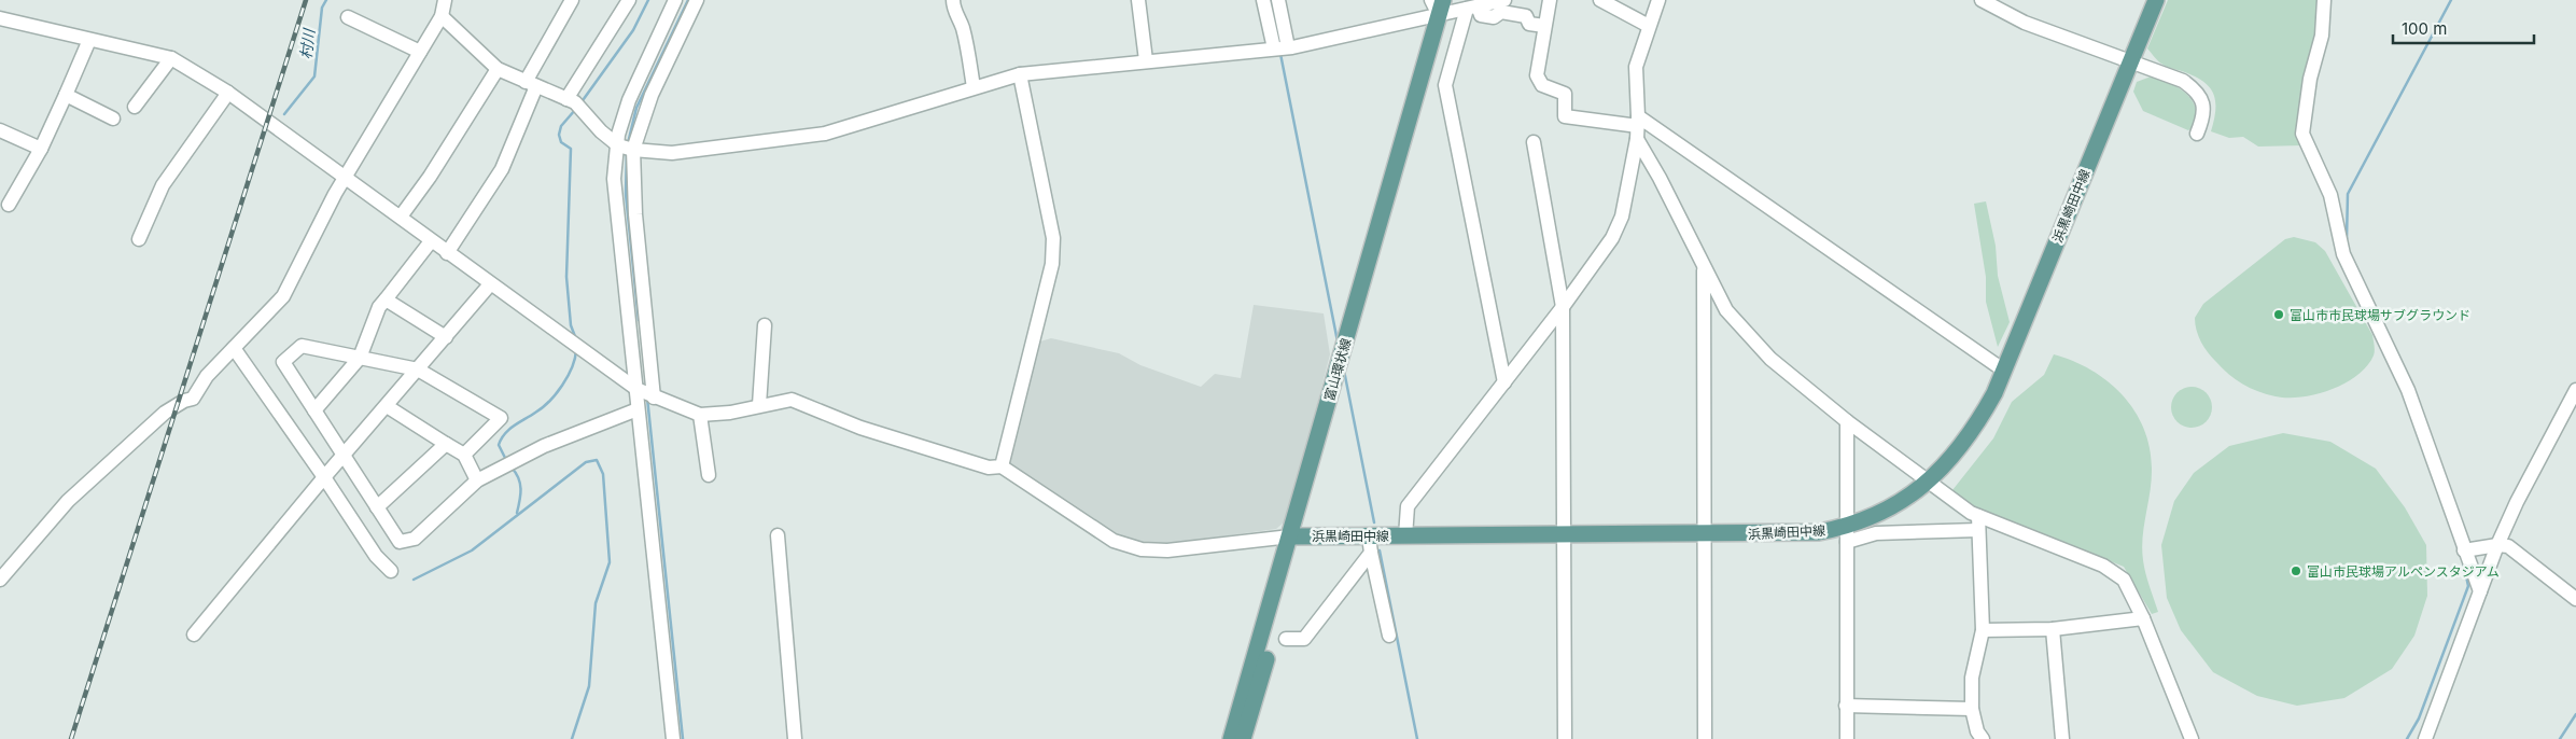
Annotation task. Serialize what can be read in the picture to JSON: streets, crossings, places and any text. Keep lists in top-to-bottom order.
{
  "streets": {
    "main road": ["浜黒崎田中線", "富山環状線"]
  },
  "crossings": [
    ["浜黒崎田中線", "富山環状線"]
  ],
  "water": ["村川"],
  "places": ["富山市市民球場サブグラウンド", "富山市民球場アルペンスタジアム"],
  "scale_bar": "100 m"
}
